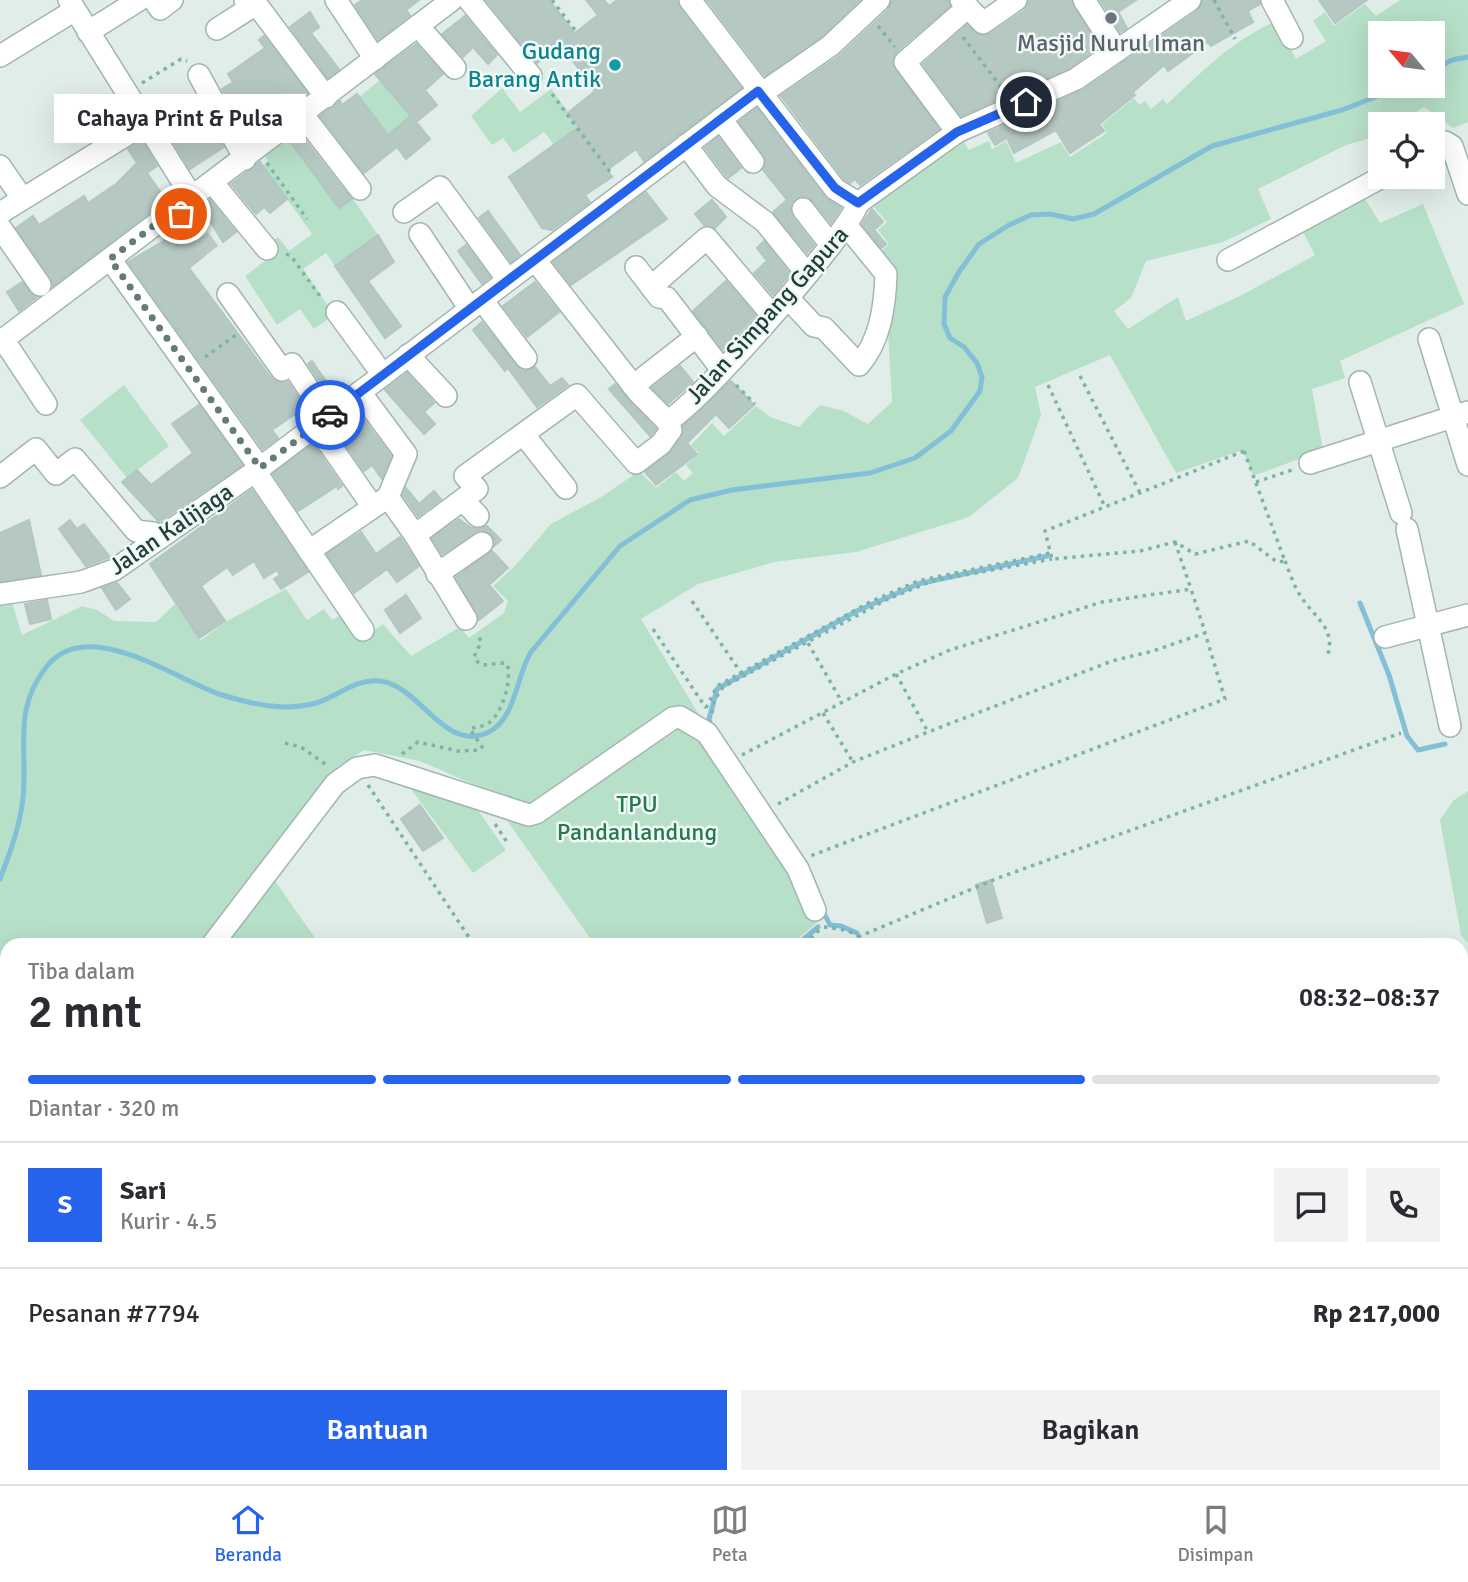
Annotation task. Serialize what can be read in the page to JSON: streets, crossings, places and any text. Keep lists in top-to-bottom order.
{
  "streets": {
    "street": ["Jalan Simpang Gapura", "Jalan Kalijaga"]
  },
  "crossings": [
    ["Jalan Simpang Gapura", "Jalan Kalijaga"]
  ],
  "parks": ["TPU Pandanlandung"],
  "places": ["Masjid Nurul Iman", "Gudang Barang Antik", "Cahaya Print & Pulsa"],
  "north": "top left",
  "page": {
    "bubble": "Cahaya Print & Pulsa",
    "heading": ["2 mnt", "Tiba dalam", "08:32–08:37"],
    "panel": [
      "Sari",
      "Kurir · 4.5",
      "Pesanan #7794",
      "Rp 217,000"
    ],
    "bar": "Diantar · 320 m",
    "round": "S",
    "buttons": ["Bantuan", "Bagikan"],
    "tabs": ["Beranda", "Peta", "Disimpan"]
  }
}
